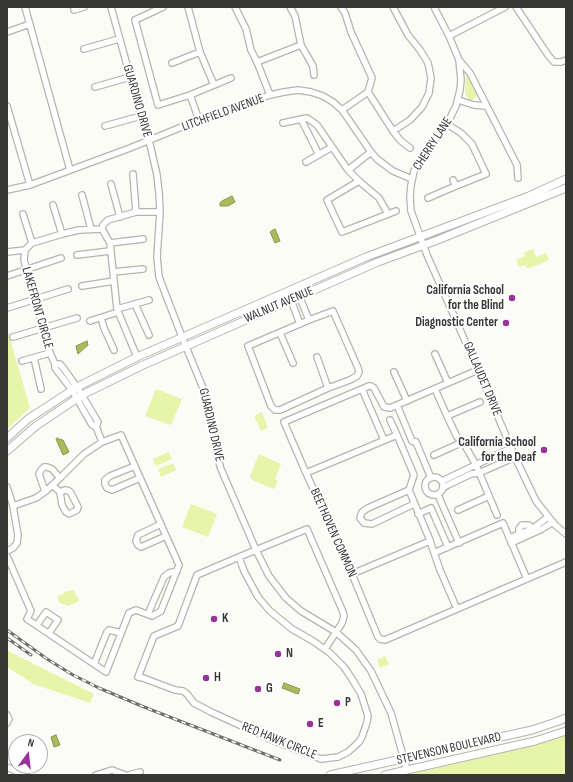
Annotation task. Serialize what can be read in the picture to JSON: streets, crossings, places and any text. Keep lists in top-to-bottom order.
{
  "streets": {
    "main road": ["WALNUT AVENUE", "STEVENSON BOULEVARD"],
    "street": [
      "GUARDINO DRIVE",
      "LITCHFIELD AVENUE",
      "CHERRY LANE",
      "LAKEFRONT CIRCLE",
      "GALLAUDET DRIVE",
      "BEETHOVEN COMMON",
      "RED HAWK CIRCLE"
    ]
  },
  "crossings": [
    ["GUARDINO DRIVE", "LITCHFIELD AVENUE"],
    ["GUARDINO DRIVE", "WALNUT AVENUE"],
    ["GUARDINO DRIVE", "RED HAWK CIRCLE"],
    ["GUARDINO DRIVE", "STEVENSON BOULEVARD"],
    ["LITCHFIELD AVENUE", "CHERRY LANE"],
    ["CHERRY LANE", "WALNUT AVENUE"],
    ["CHERRY LANE", "GALLAUDET DRIVE"],
    ["WALNUT AVENUE", "LAKEFRONT CIRCLE"],
    ["WALNUT AVENUE", "GALLAUDET DRIVE"]
  ],
  "places": [
    "California School for the Blind",
    "Diagnostic Center",
    "California School for the Deaf",
    "K",
    "N",
    "H",
    "G",
    "P",
    "E"
  ],
  "north": "top"
}
